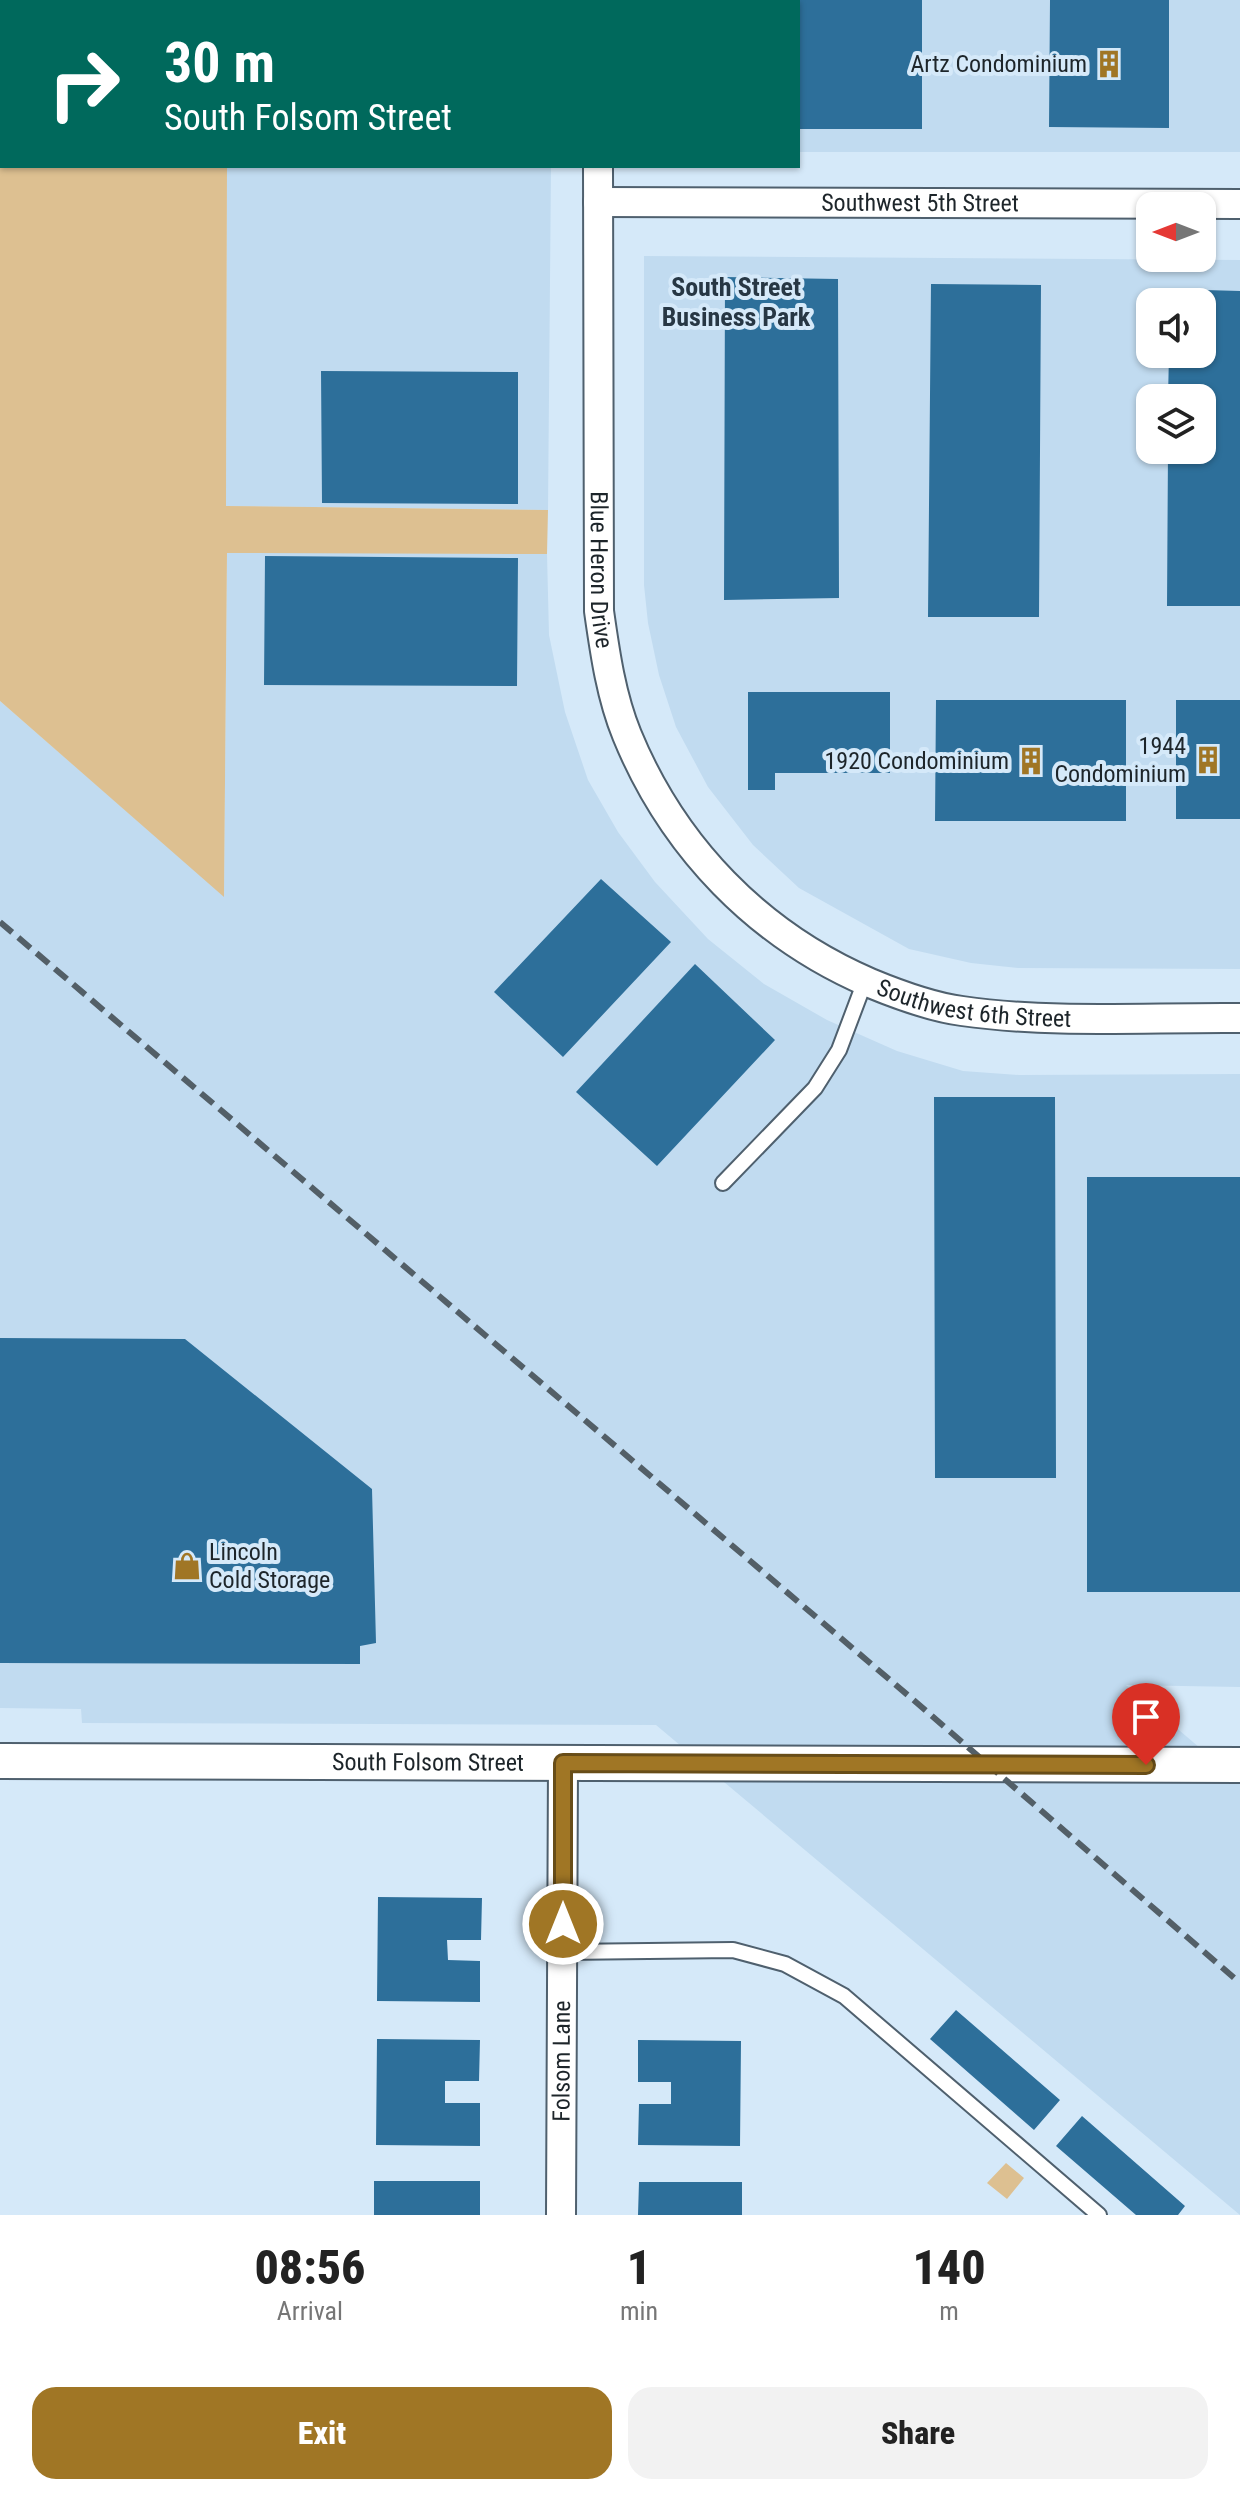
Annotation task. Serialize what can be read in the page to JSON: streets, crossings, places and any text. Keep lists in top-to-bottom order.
{
  "streets": {
    "street": [
      "Southwest 5th Street",
      "Blue Heron Drive",
      "Southwest 6th Street",
      "South Folsom Street",
      "Folsom Lane"
    ]
  },
  "crossings": [
    ["Southwest 5th Street", "Blue Heron Drive"],
    ["Blue Heron Drive", "Southwest 6th Street"],
    ["South Folsom Street", "Folsom Lane"]
  ],
  "districts": ["South Street Business Park"],
  "places": {
    "building": ["Artz Condominium", "1944 Condominium", "1920 Condominium"],
    "shop": ["Lincoln Cold Storage"]
  },
  "north": "left",
  "page": {
    "turn": ["30 m", "South Folsom Street"],
    "eta": [
      "08:56",
      "Arrival",
      "1",
      "min",
      "140",
      "m"
    ],
    "buttons": ["Exit", "Share"]
  }
}
